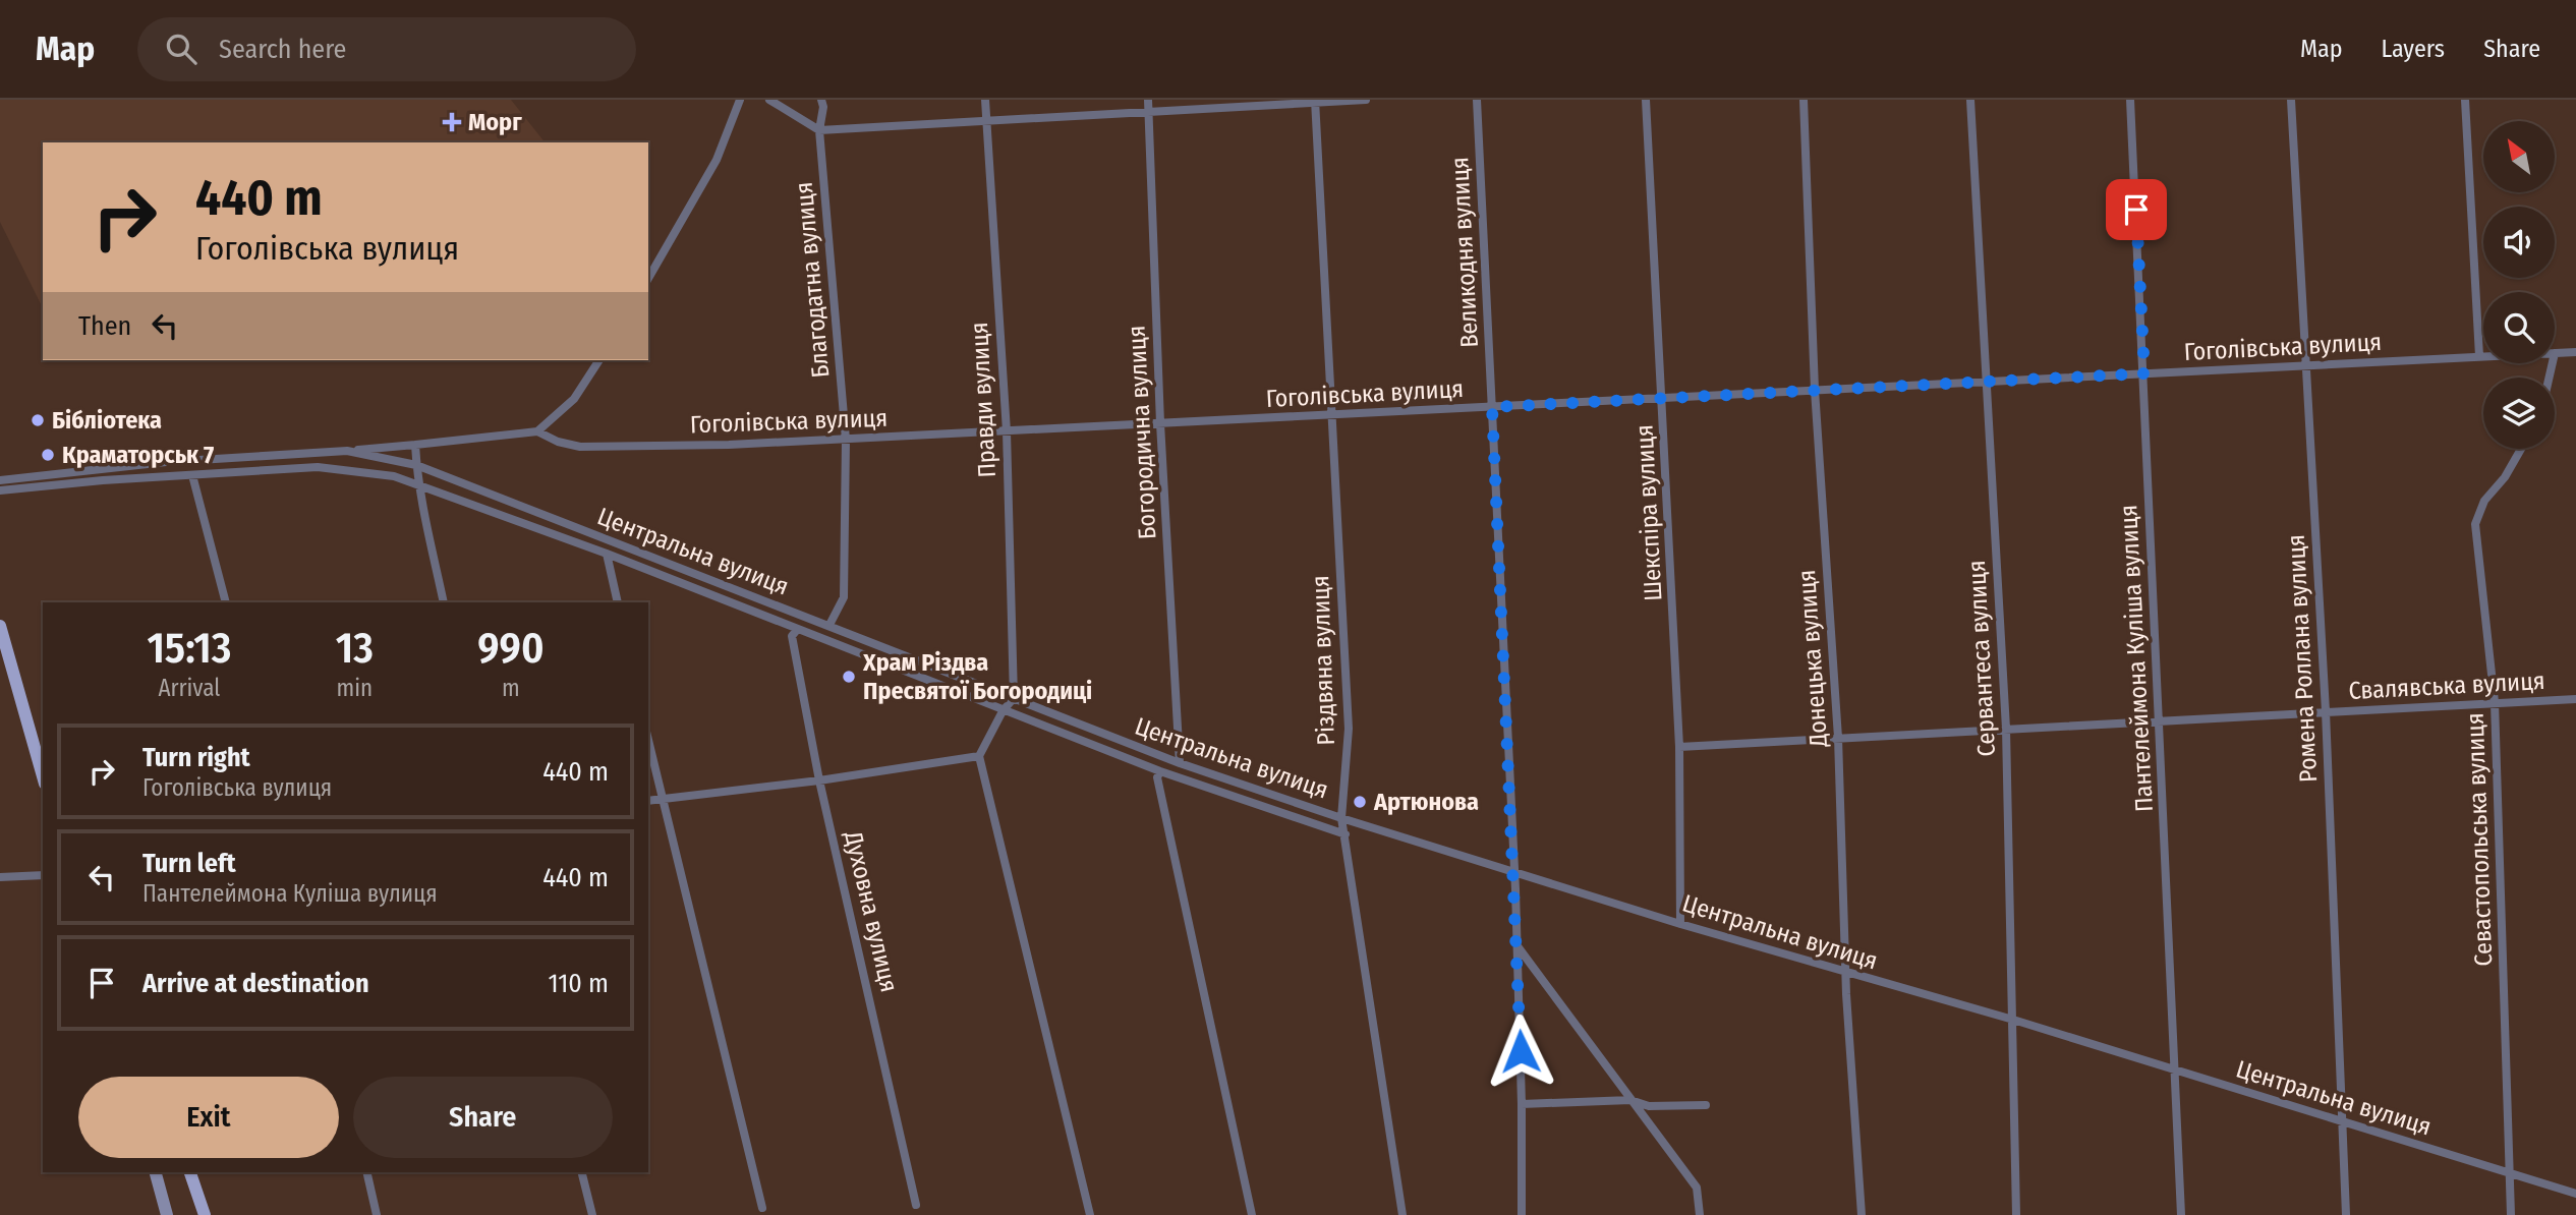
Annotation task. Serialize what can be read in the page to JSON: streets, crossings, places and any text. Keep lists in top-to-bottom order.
{
  "streets": {
    "street": [
      "Великодня вулиця",
      "Благодатна вулиця",
      "Гоголівська вулиця",
      "Правди вулиця",
      "Богородична вулиця",
      "Шекспіра вулиця",
      "Центральна вулиця",
      "Донецька вулиця",
      "Сервантеса вулиця",
      "Пантелеймона Куліша вулиця",
      "Ромена Роллана вулиця",
      "Різдвяна вулиця",
      "Свалявська вулиця",
      "Севастопольська вулиця",
      "Духовна вулиця"
    ]
  },
  "crossings": [
    ["Великодня вулиця", "Гоголівська вулиця"],
    ["Великодня вулиця", "Центральна вулиця"],
    ["Благодатна вулиця", "Гоголівська вулиця"],
    ["Благодатна вулиця", "Центральна вулиця"],
    ["Гоголівська вулиця", "Правди вулиця"],
    ["Гоголівська вулиця", "Богородична вулиця"],
    ["Гоголівська вулиця", "Шекспіра вулиця"],
    ["Гоголівська вулиця", "Центральна вулиця"],
    ["Гоголівська вулиця", "Донецька вулиця"],
    ["Гоголівська вулиця", "Сервантеса вулиця"],
    ["Гоголівська вулиця", "Пантелеймона Куліша вулиця"],
    ["Гоголівська вулиця", "Ромена Роллана вулиця"],
    ["Гоголівська вулиця", "Різдвяна вулиця"],
    ["Правди вулиця", "Центральна вулиця"],
    ["Богородична вулиця", "Центральна вулиця"],
    ["Шекспіра вулиця", "Центральна вулиця"],
    ["Шекспіра вулиця", "Свалявська вулиця"],
    ["Центральна вулиця", "Донецька вулиця"],
    ["Центральна вулиця", "Сервантеса вулиця"],
    ["Центральна вулиця", "Пантелеймона Куліша вулиця"],
    ["Центральна вулиця", "Ромена Роллана вулиця"],
    ["Центральна вулиця", "Різдвяна вулиця"],
    ["Центральна вулиця", "Севастопольська вулиця"],
    ["Центральна вулиця", "Духовна вулиця"],
    ["Донецька вулиця", "Свалявська вулиця"],
    ["Сервантеса вулиця", "Свалявська вулиця"],
    ["Пантелеймона Куліша вулиця", "Свалявська вулиця"],
    ["Ромена Роллана вулиця", "Свалявська вулиця"],
    ["Свалявська вулиця", "Севастопольська вулиця"]
  ],
  "places": {
    "health": ["Морг"],
    "other": [
      "Бібліотека",
      "Краматорськ 7",
      "Храм Різдва Пресвятої Богородиці",
      "Артюнова"
    ]
  },
  "north": "top left",
  "page": {
    "header": "Map",
    "search": "Search here",
    "nav": ["Map", "Layers", "Share"],
    "turn": ["440 m", "Гоголівська вулиця"],
    "then": "Then",
    "eta": [
      "15:13",
      "Arrival",
      "13",
      "min",
      "990",
      "m"
    ],
    "list": [
      {
        "name": "Turn right",
        "note": "Гоголівська вулиця",
        "value": "440 m"
      },
      {
        "name": "Turn left",
        "note": "Пантелеймона Куліша вулиця",
        "value": "440 m"
      },
      {
        "name": "Arrive at destination",
        "value": "110 m"
      }
    ],
    "buttons": ["Exit", "Share"]
  }
}
